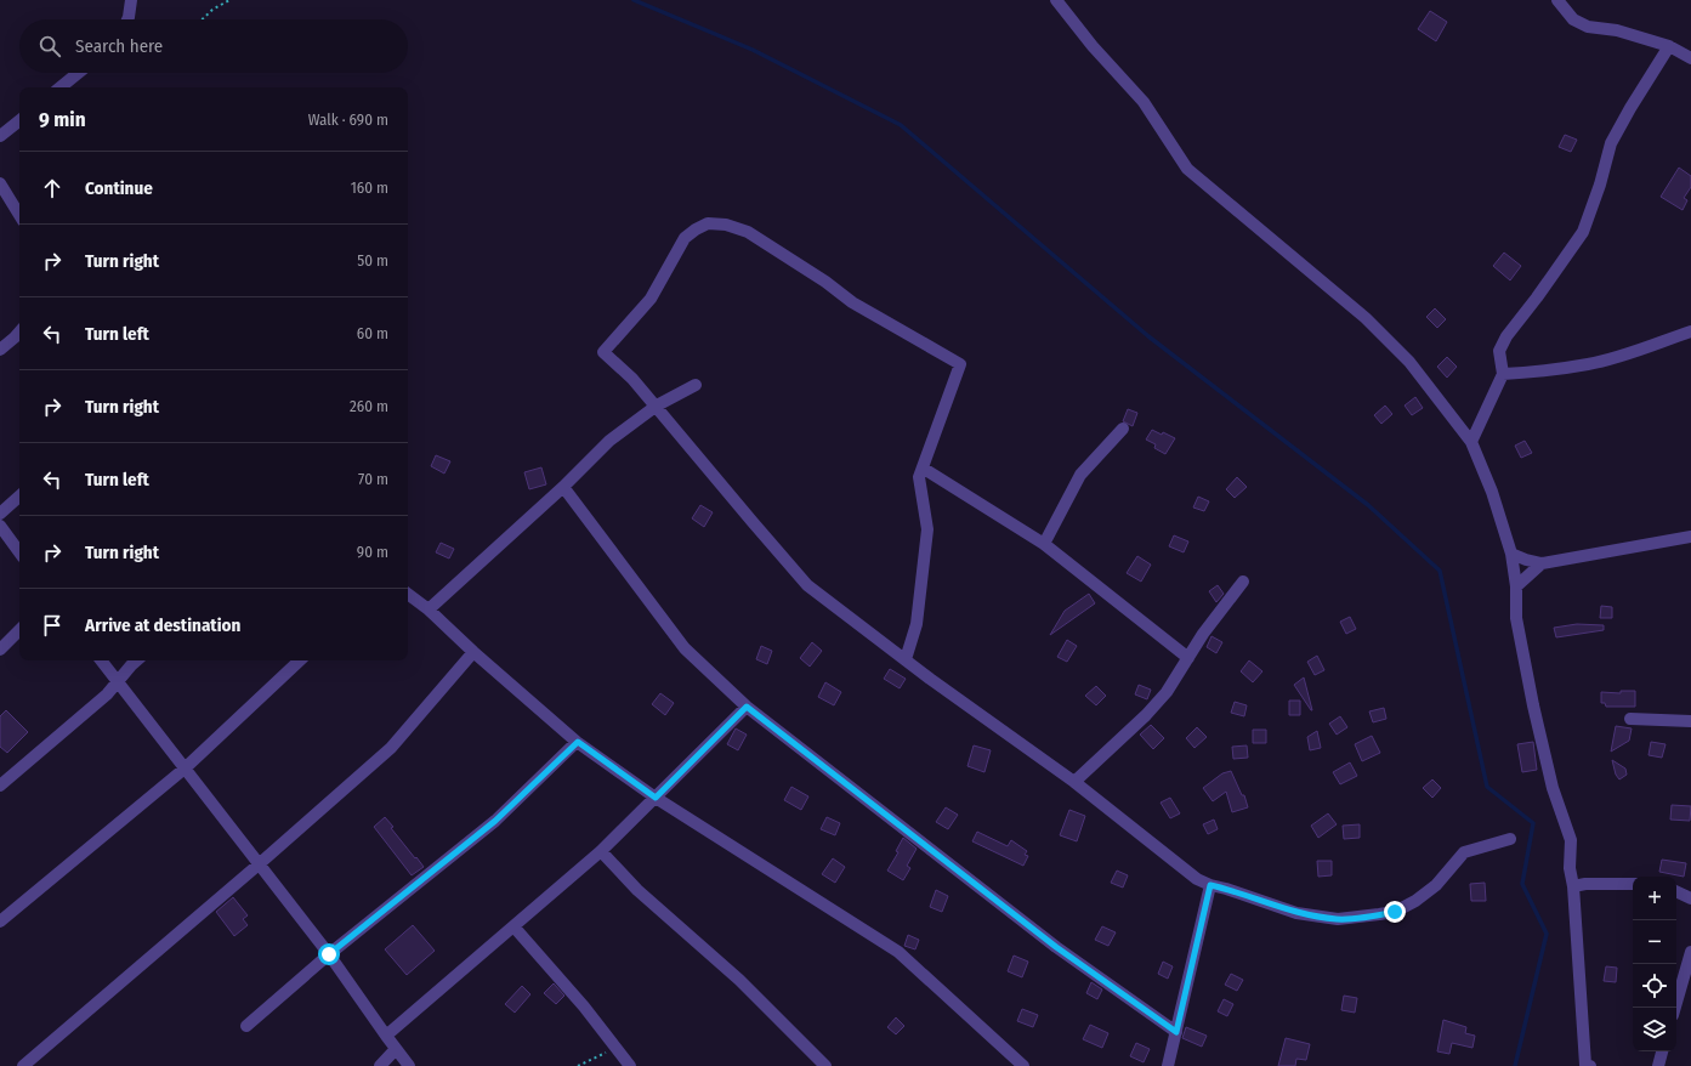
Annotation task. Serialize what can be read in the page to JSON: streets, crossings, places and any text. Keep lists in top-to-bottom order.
{
  "page": {
    "search": "Search here",
    "heading": ["9 min", "Walk · 690 m"],
    "list": [
      ["Continue", "160 m"],
      ["Turn right", "50 m"],
      ["Turn left", "60 m"],
      ["Turn right", "260 m"],
      ["Turn left", "70 m"],
      ["Turn right", "90 m"],
      "Arrive at destination"
    ],
    "map_buttons": ["+", "−"]
  }
}
